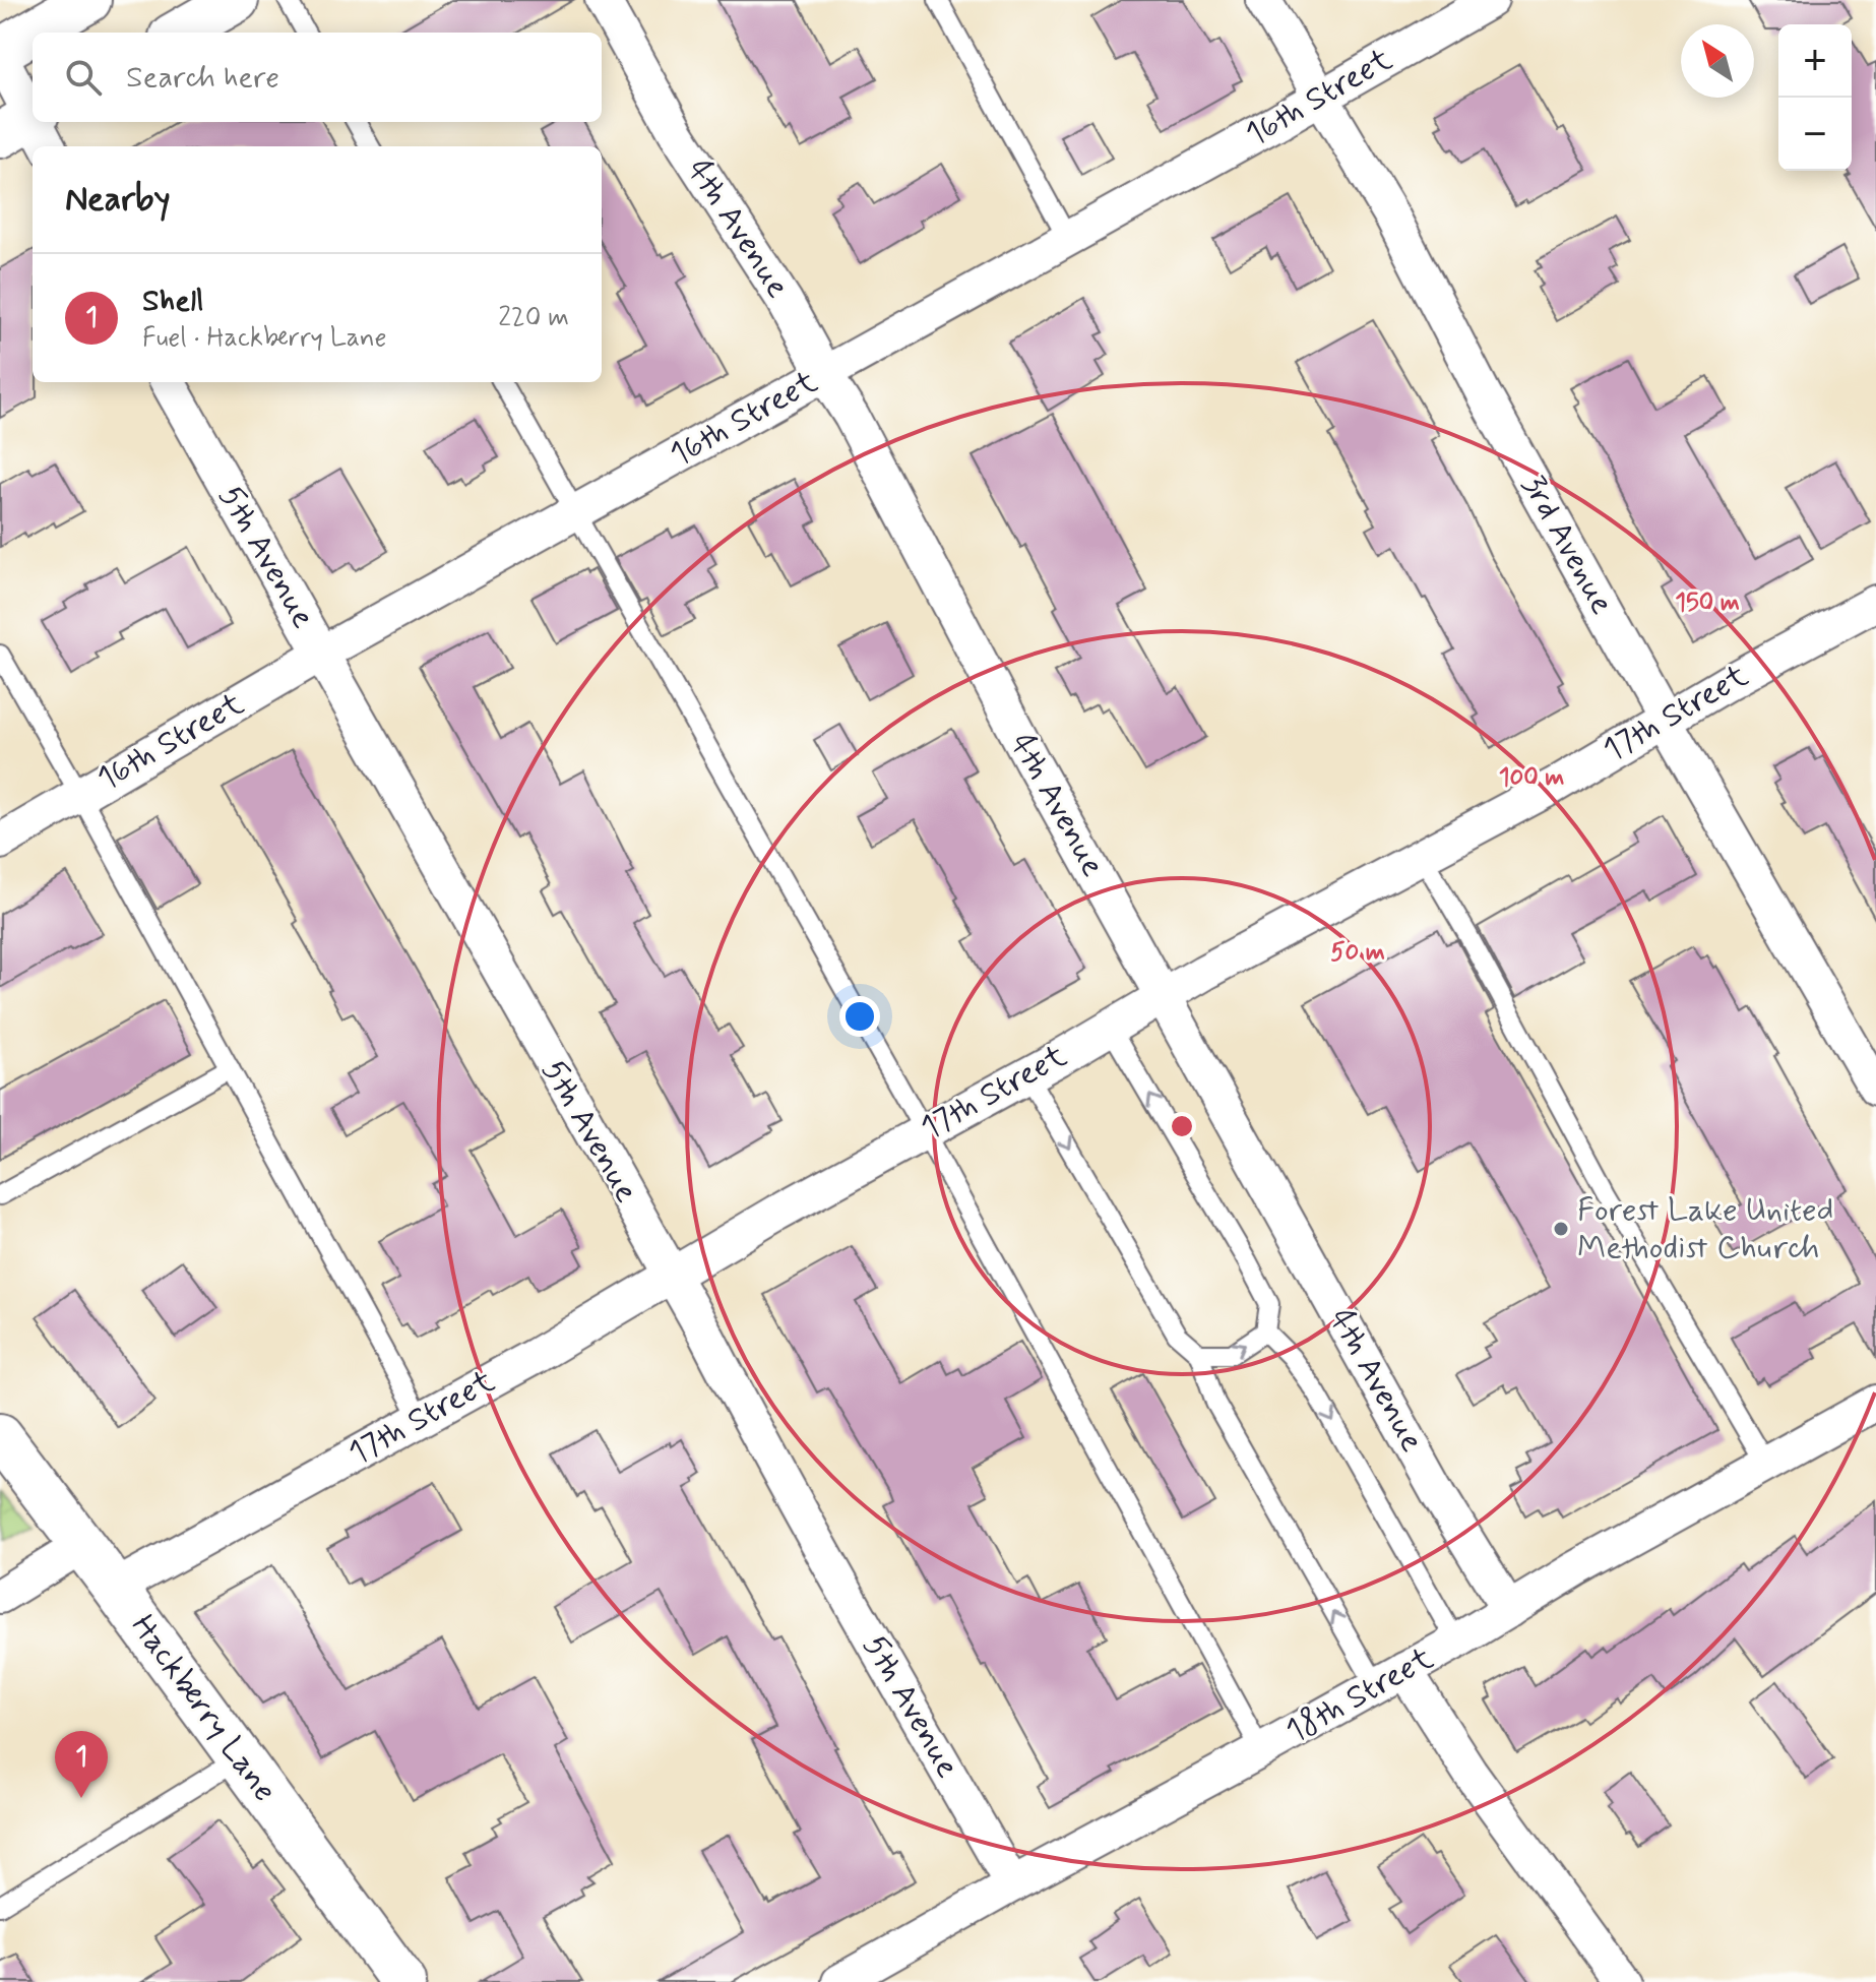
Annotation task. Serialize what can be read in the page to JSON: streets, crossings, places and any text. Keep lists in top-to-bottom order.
{
  "streets": {
    "main road": ["Hackberry Lane"],
    "street": [
      "16th Street",
      "4th Avenue",
      "3rd Avenue",
      "5th Avenue",
      "17th Street",
      "18th Street"
    ]
  },
  "crossings": [
    ["16th Street", "4th Avenue"],
    ["16th Street", "3rd Avenue"],
    ["16th Street", "5th Avenue"],
    ["4th Avenue", "17th Street"],
    ["4th Avenue", "18th Street"],
    ["3rd Avenue", "17th Street"],
    ["5th Avenue", "17th Street"],
    ["5th Avenue", "18th Street"],
    ["17th Street", "Hackberry Lane"]
  ],
  "places": ["Forest Lake United Methodist Church"],
  "north": "top left",
  "page": {
    "map_buttons": ["+", "−"],
    "search": "Search here",
    "heading": "Nearby",
    "list": [
      {
        "mark": "1",
        "name": "Shell",
        "note": "Fuel · Hackberry Lane",
        "value": "220 m"
      }
    ],
    "pins": "1"
  },
  "rings": ["150 m", "100 m", "50 m"]
}
